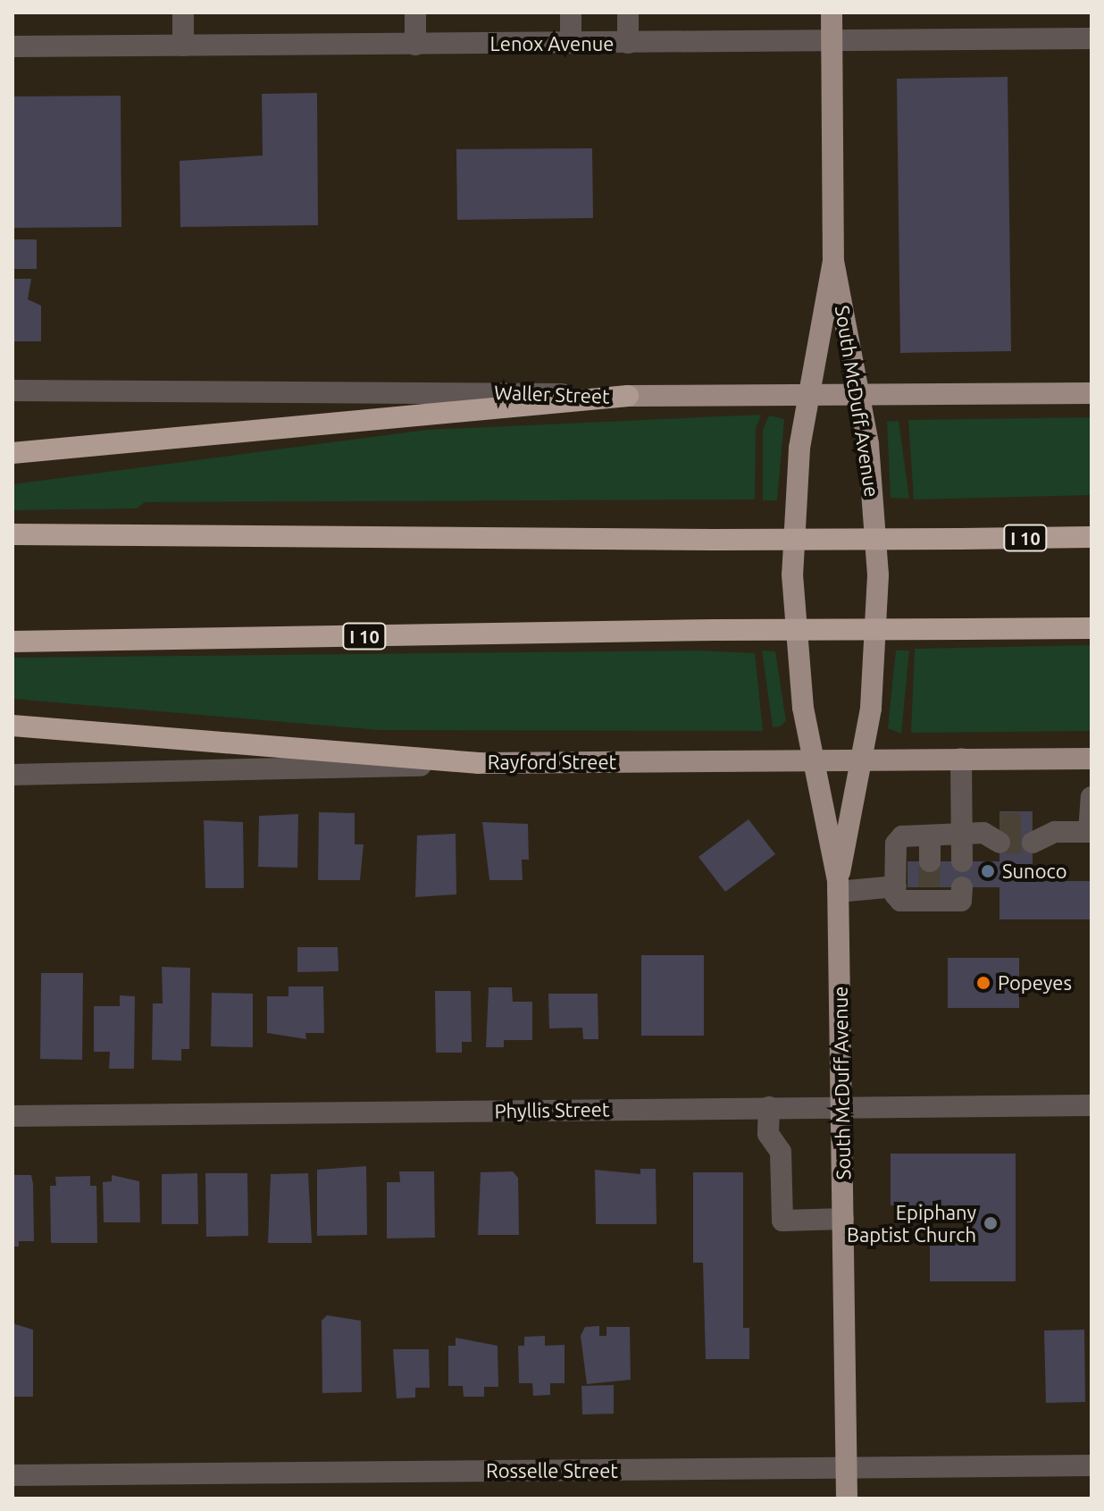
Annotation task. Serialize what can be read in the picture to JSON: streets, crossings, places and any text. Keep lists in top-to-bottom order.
{
  "streets": {
    "highway": ["I 10"],
    "main road": ["Waller Street", "South McDuff Avenue", "Rayford Street"],
    "street": ["Lenox Avenue", "Phyllis Street", "Rosselle Street"]
  },
  "crossings": [
    ["Lenox Avenue", "South McDuff Avenue"],
    ["Waller Street", "South McDuff Avenue"],
    ["South McDuff Avenue", "Rayford Street"],
    ["South McDuff Avenue", "Phyllis Street"],
    ["South McDuff Avenue", "Rosselle Street"]
  ],
  "places": ["Sunoco", "Popeyes", "Epiphany Baptist Church"]
}
